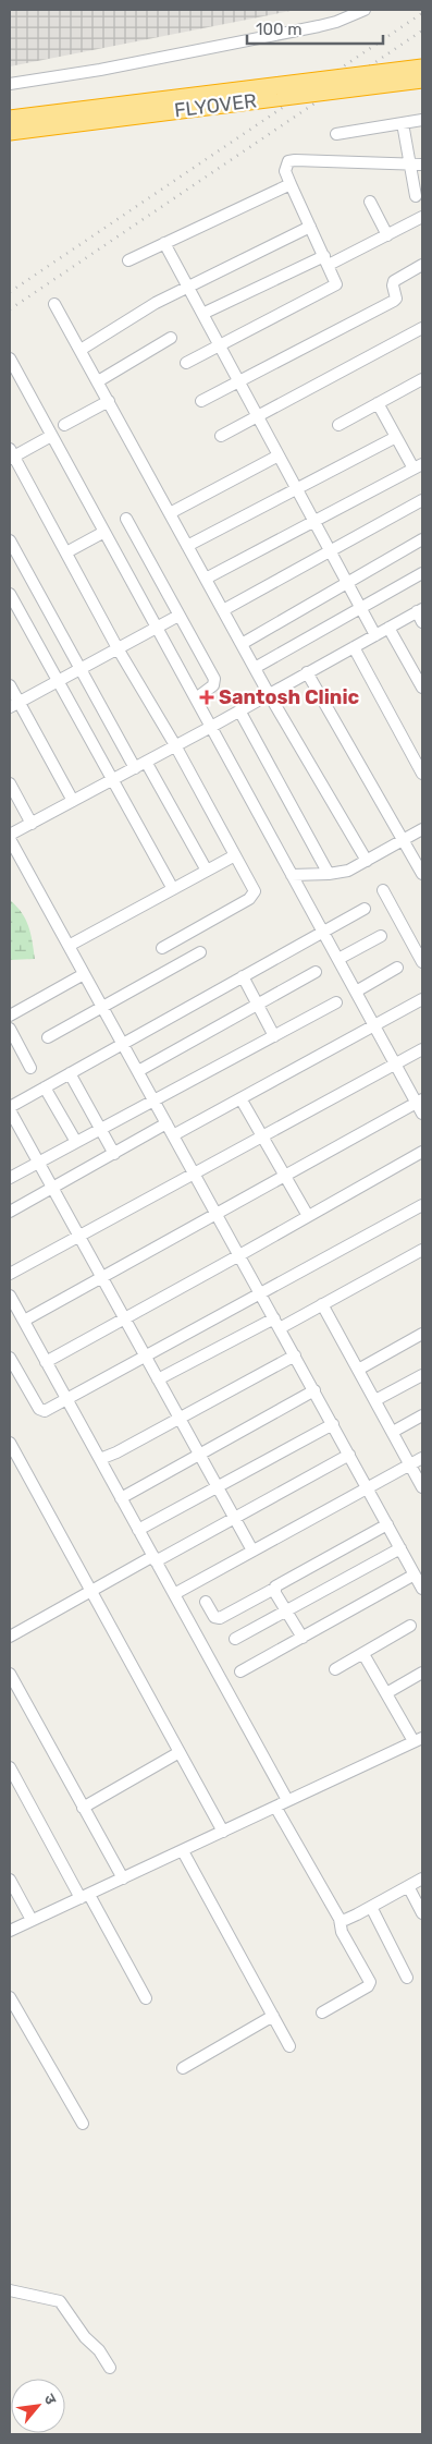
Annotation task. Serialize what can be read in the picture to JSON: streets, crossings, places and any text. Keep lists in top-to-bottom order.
{
  "streets": {
    "highway": ["FLYOVER"]
  },
  "places": {
    "health": ["Santosh Clinic"]
  },
  "scale_bar": "100 m",
  "north": "top right"
}
